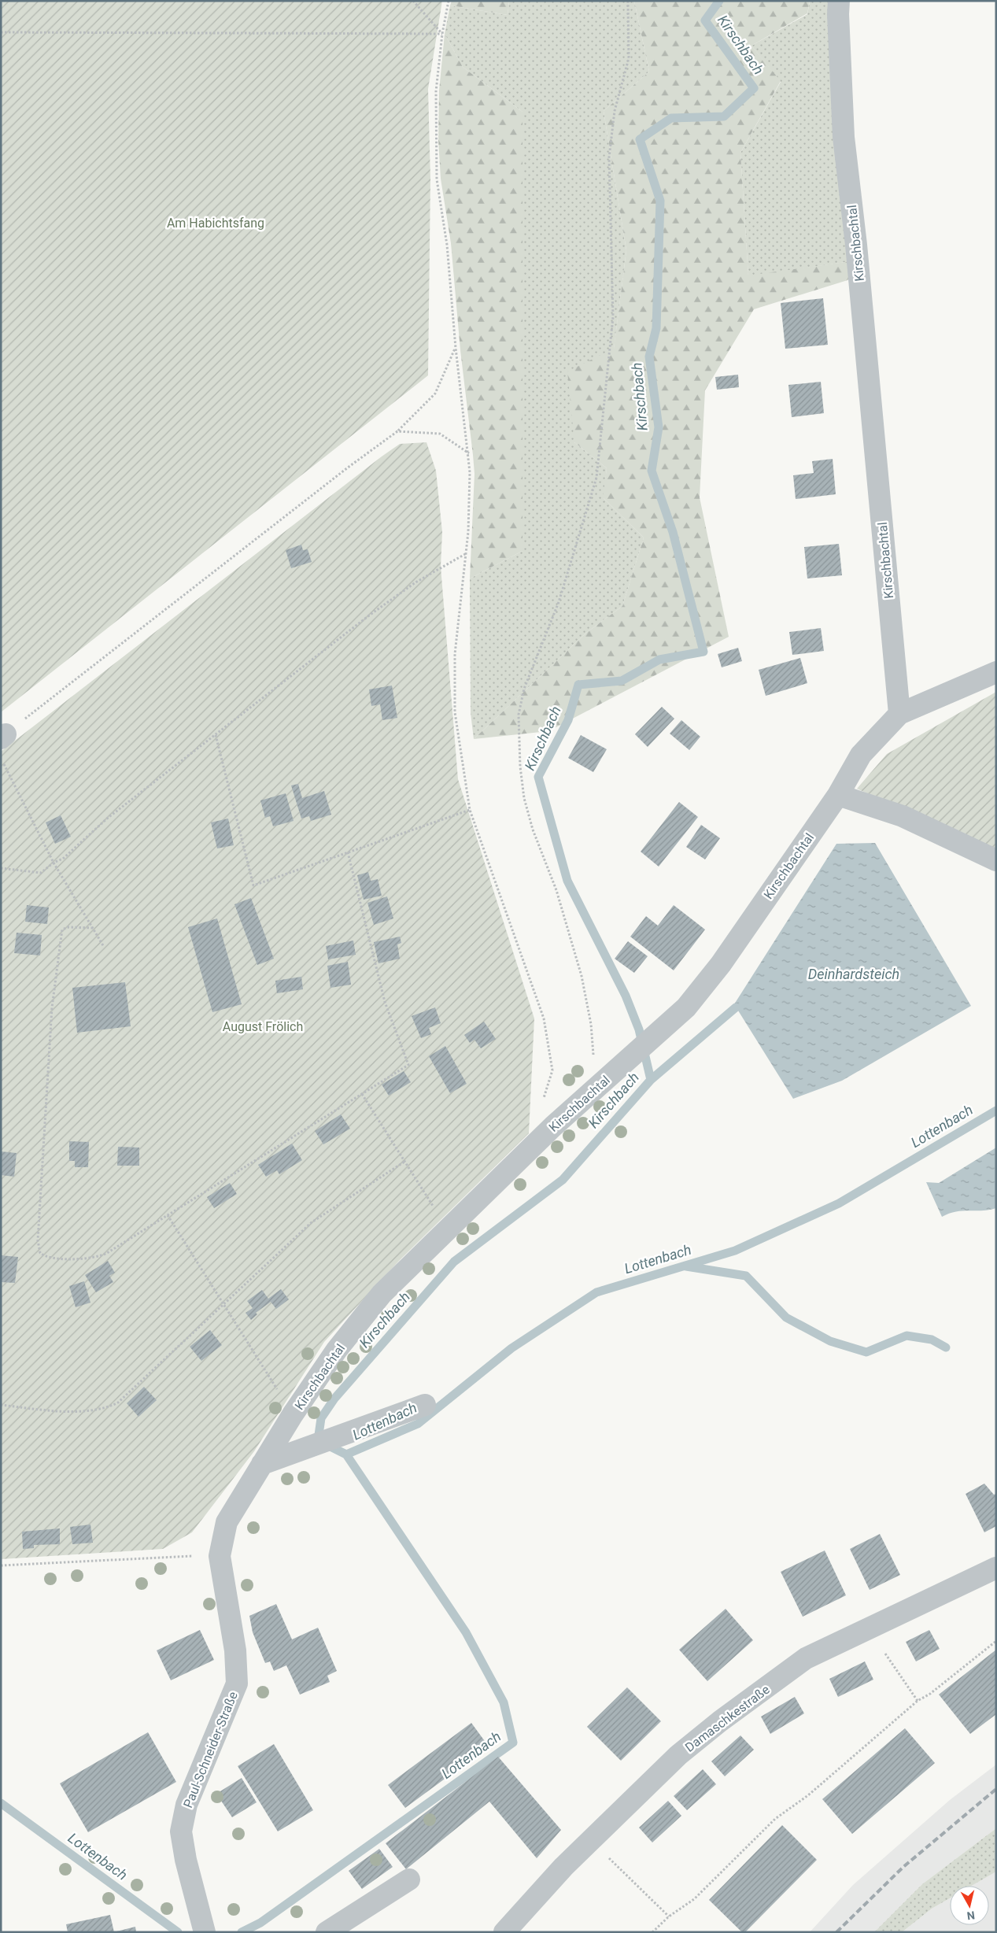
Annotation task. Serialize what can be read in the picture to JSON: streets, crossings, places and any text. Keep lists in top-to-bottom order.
{
  "streets": {
    "street": ["Kirschbachtal", "Damaschkestraße", "Paul-Schneider-Straße"]
  },
  "crossings": [
    ["Kirschbachtal", "Paul-Schneider-Straße"]
  ],
  "water": ["Kirschbach", "Deinhardsteich", "Lottenbach"],
  "parks": ["Am Habichtsfang", "August Frölich"],
  "north": "bottom"
}
